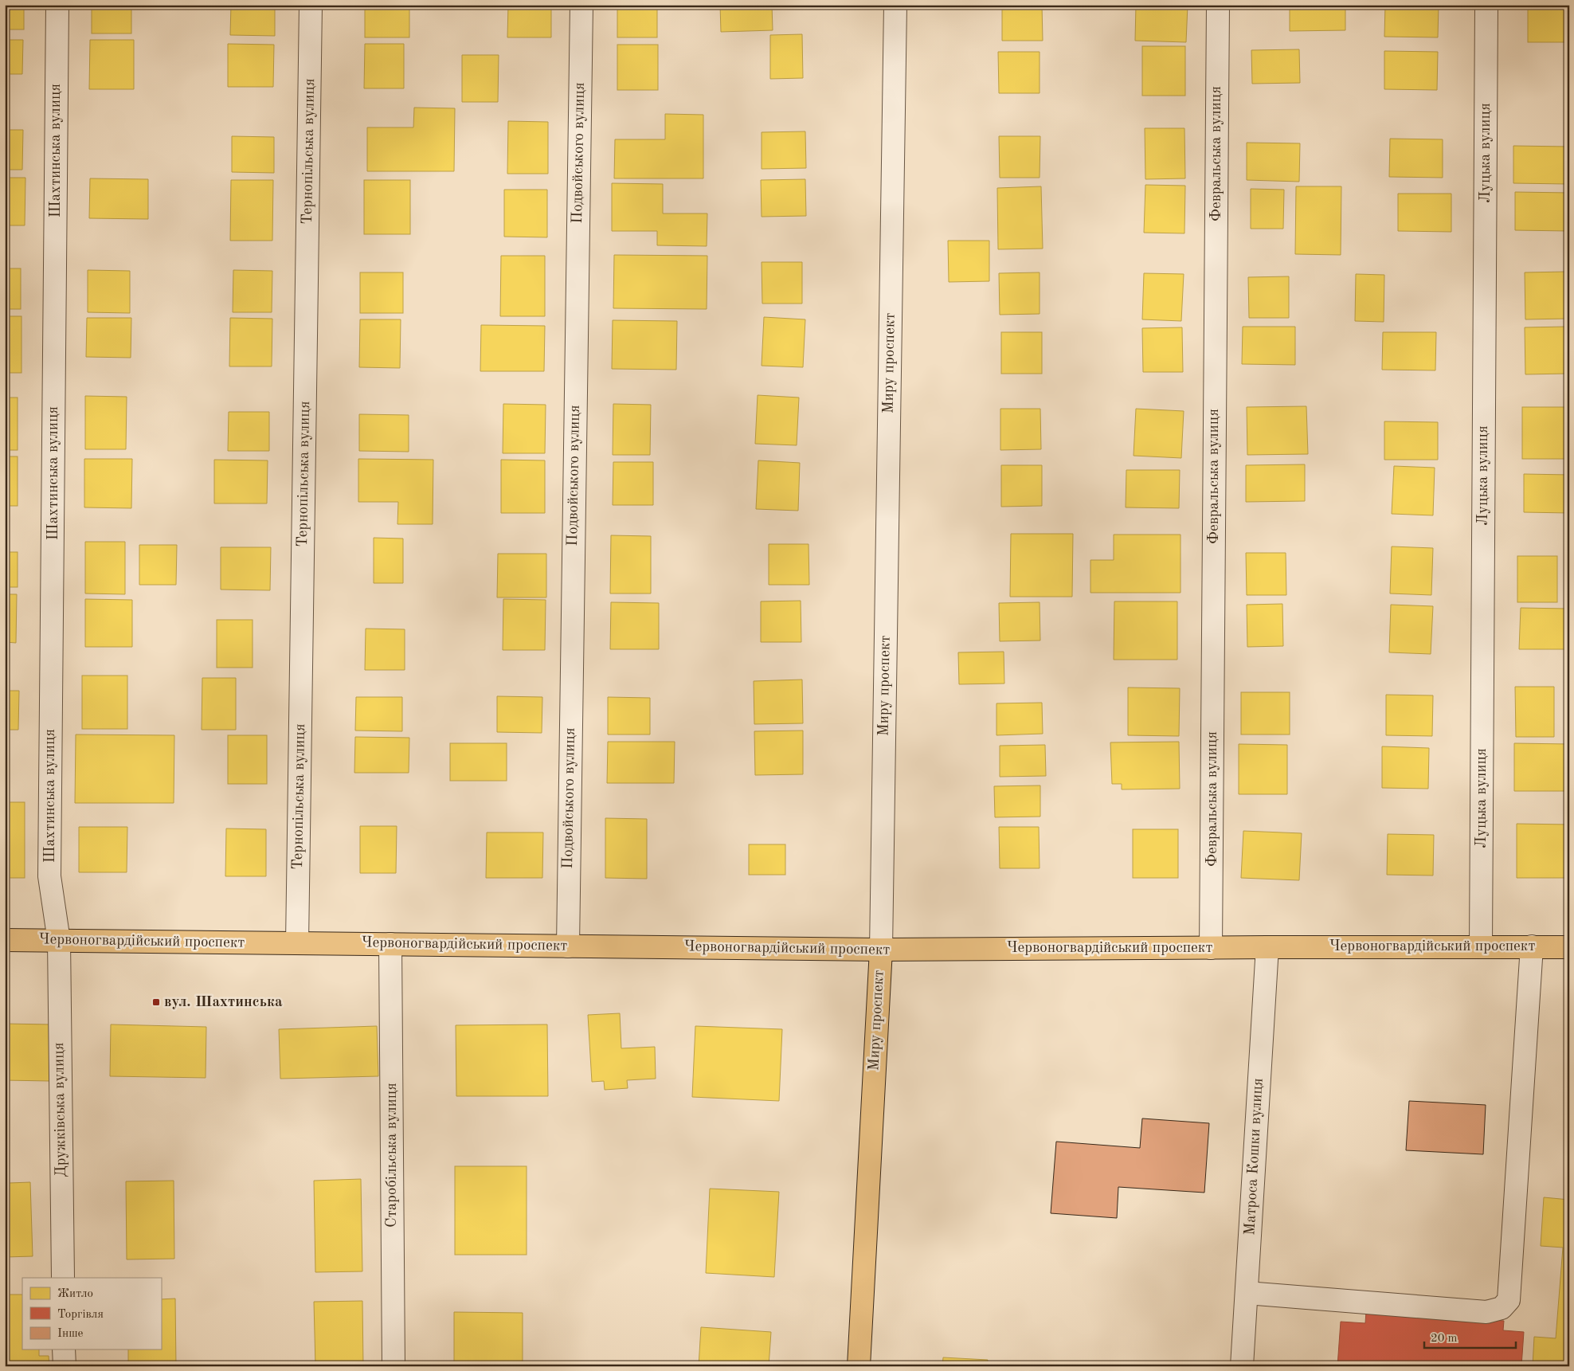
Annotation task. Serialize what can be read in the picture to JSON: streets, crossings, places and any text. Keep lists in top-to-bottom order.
{
  "streets": {
    "main road": ["Миру проспект", "Червоногвардійський проспект"],
    "street": [
      "Шахтинська вулиця",
      "Тернопільська вулиця",
      "Подвойського вулиця",
      "Луцька вулиця",
      "Февральська вулиця",
      "Дружківська вулиця",
      "Старобільська вулиця",
      "Матроса Кошки вулиця"
    ]
  },
  "crossings": [
    ["Шахтинська вулиця", "Червоногвардійський проспект"],
    ["Шахтинська вулиця", "Дружківська вулиця"],
    ["Тернопільська вулиця", "Червоногвардійський проспект"],
    ["Подвойського вулиця", "Червоногвардійський проспект"],
    ["Луцька вулиця", "Червоногвардійський проспект"],
    ["Февральська вулиця", "Червоногвардійський проспект"],
    ["Миру проспект", "Червоногвардійський проспект"],
    ["Червоногвардійський проспект", "Дружківська вулиця"],
    ["Червоногвардійський проспект", "Старобільська вулиця"],
    ["Червоногвардійський проспект", "Матроса Кошки вулиця"]
  ],
  "places": {
    "transit": ["вул. Шахтинська"]
  },
  "legend": ["Житло", "Торгівля", "Інше"],
  "scale_bar": "20 m"
}
